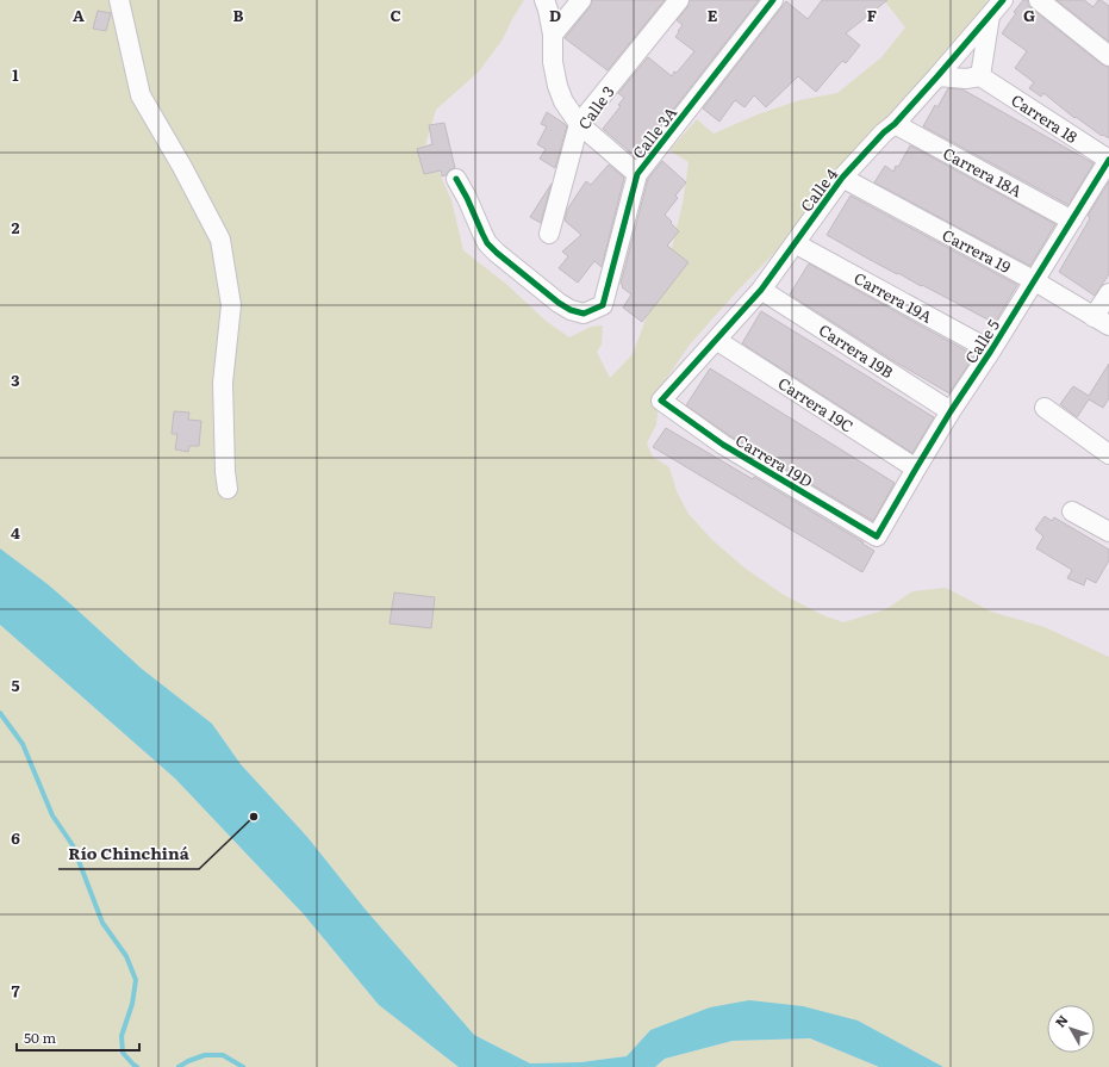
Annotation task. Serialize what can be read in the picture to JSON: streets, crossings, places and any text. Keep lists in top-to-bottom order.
{
  "streets": {
    "street": [
      "Calle 3",
      "Carrera 18",
      "Calle 3A",
      "Carrera 18A",
      "Calle 4",
      "Carrera 19",
      "Carrera 19A",
      "Calle 5",
      "Carrera 19B",
      "Carrera 19C",
      "Carrera 19D"
    ]
  },
  "crossings": [
    ["Carrera 18", "Calle 5"],
    ["Carrera 18A", "Calle 4"],
    ["Carrera 18A", "Calle 5"],
    ["Calle 4", "Carrera 19"],
    ["Calle 4", "Carrera 19A"],
    ["Calle 4", "Carrera 19B"],
    ["Calle 4", "Carrera 19C"],
    ["Calle 4", "Carrera 19D"],
    ["Carrera 19", "Calle 5"],
    ["Carrera 19A", "Calle 5"],
    ["Calle 5", "Carrera 19B"],
    ["Calle 5", "Carrera 19C"],
    ["Calle 5", "Carrera 19D"]
  ],
  "places": ["Río Chinchiná"],
  "scale_bar": "50 m",
  "north": "top left",
  "grid": {
    "columns": [
      "A",
      "B",
      "C",
      "D",
      "E",
      "F",
      "G"
    ],
    "rows": [
      "1",
      "2",
      "3",
      "4",
      "5",
      "6",
      "7"
    ]
  }
}
